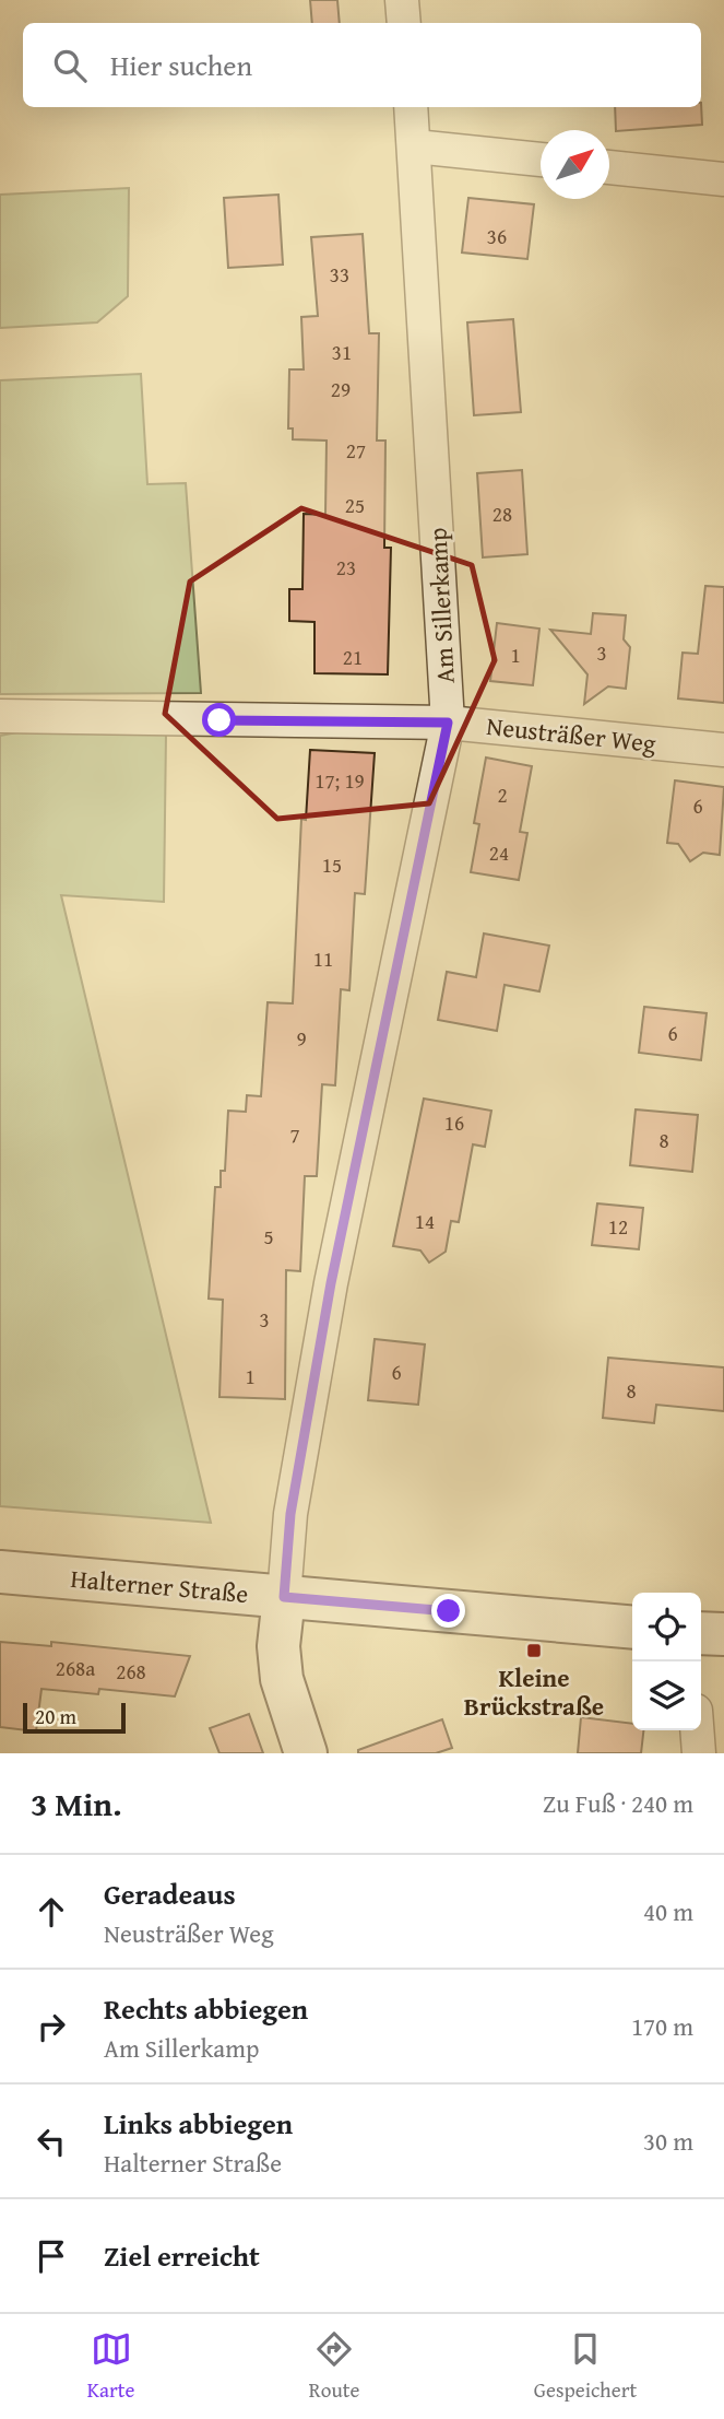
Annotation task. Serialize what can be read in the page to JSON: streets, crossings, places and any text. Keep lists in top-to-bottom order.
{
  "streets": {
    "main road": ["Halterner Straße"],
    "street": ["Am Sillerkamp", "Neusträßer Weg"]
  },
  "crossings": [
    ["Am Sillerkamp", "Neusträßer Weg"],
    ["Am Sillerkamp", "Halterner Straße"]
  ],
  "places": {
    "transit": ["Kleine Brückstraße"]
  },
  "house_numbers": [
    "36",
    "33",
    "31",
    "29",
    "27",
    "25",
    "28",
    "23",
    "3",
    "1",
    "21",
    "17; 19",
    "2",
    "6",
    "24",
    "15",
    "11",
    "6",
    "9",
    "16",
    "7",
    "8",
    "14",
    "12",
    "5",
    "3",
    "6",
    "1",
    "8",
    "268a",
    "268"
  ],
  "scale_bar": "20 m",
  "north": "top right",
  "page": {
    "search": "Hier suchen",
    "scale": "20 m",
    "heading": ["3 Min.", "Zu Fuß · 240 m"],
    "list": [
      ["Geradeaus", "Neusträßer Weg", "40 m"],
      ["Rechts abbiegen", "Am Sillerkamp", "170 m"],
      ["Links abbiegen", "Halterner Straße", "30 m"],
      "Ziel erreicht"
    ],
    "nav": ["Karte", "Route", "Gespeichert"]
  }
}
